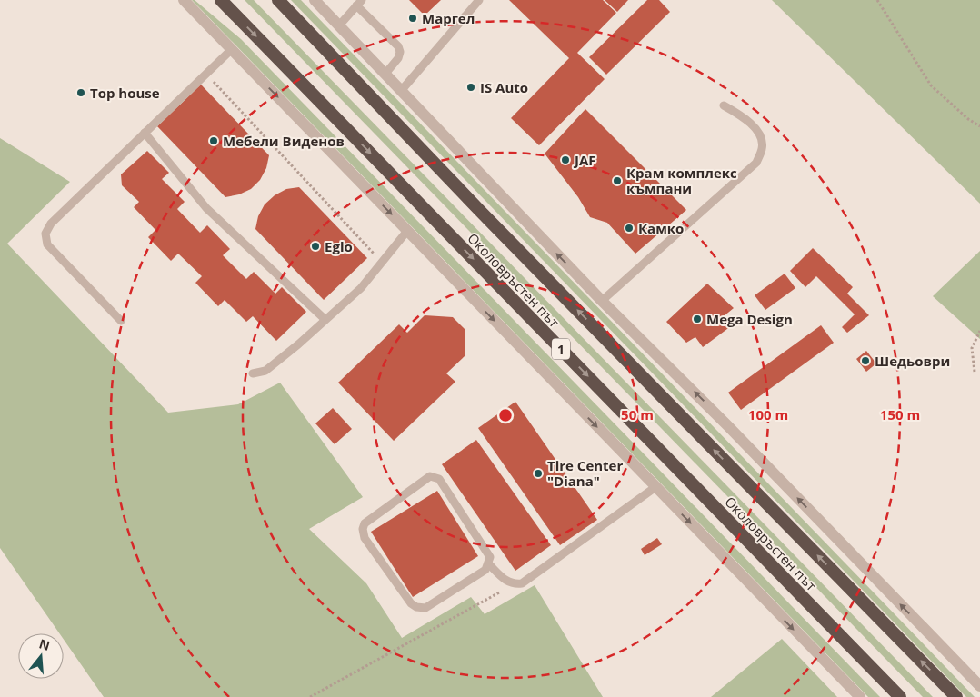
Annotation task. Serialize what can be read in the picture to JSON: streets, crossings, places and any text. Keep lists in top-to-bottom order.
{
  "streets": {
    "highway": ["Околовръстен път", "1"]
  },
  "places": [
    "Маргел",
    "IS Auto",
    "Top house",
    "Мебели Виденов",
    "JAF",
    "Крам комплекс къмпани",
    "Камко",
    "Eglo",
    "Mega Design",
    "Шедьоври",
    "Tire Center \"Diana\""
  ],
  "north": "top",
  "rings": ["50 m", "100 m", "150 m"]
}
